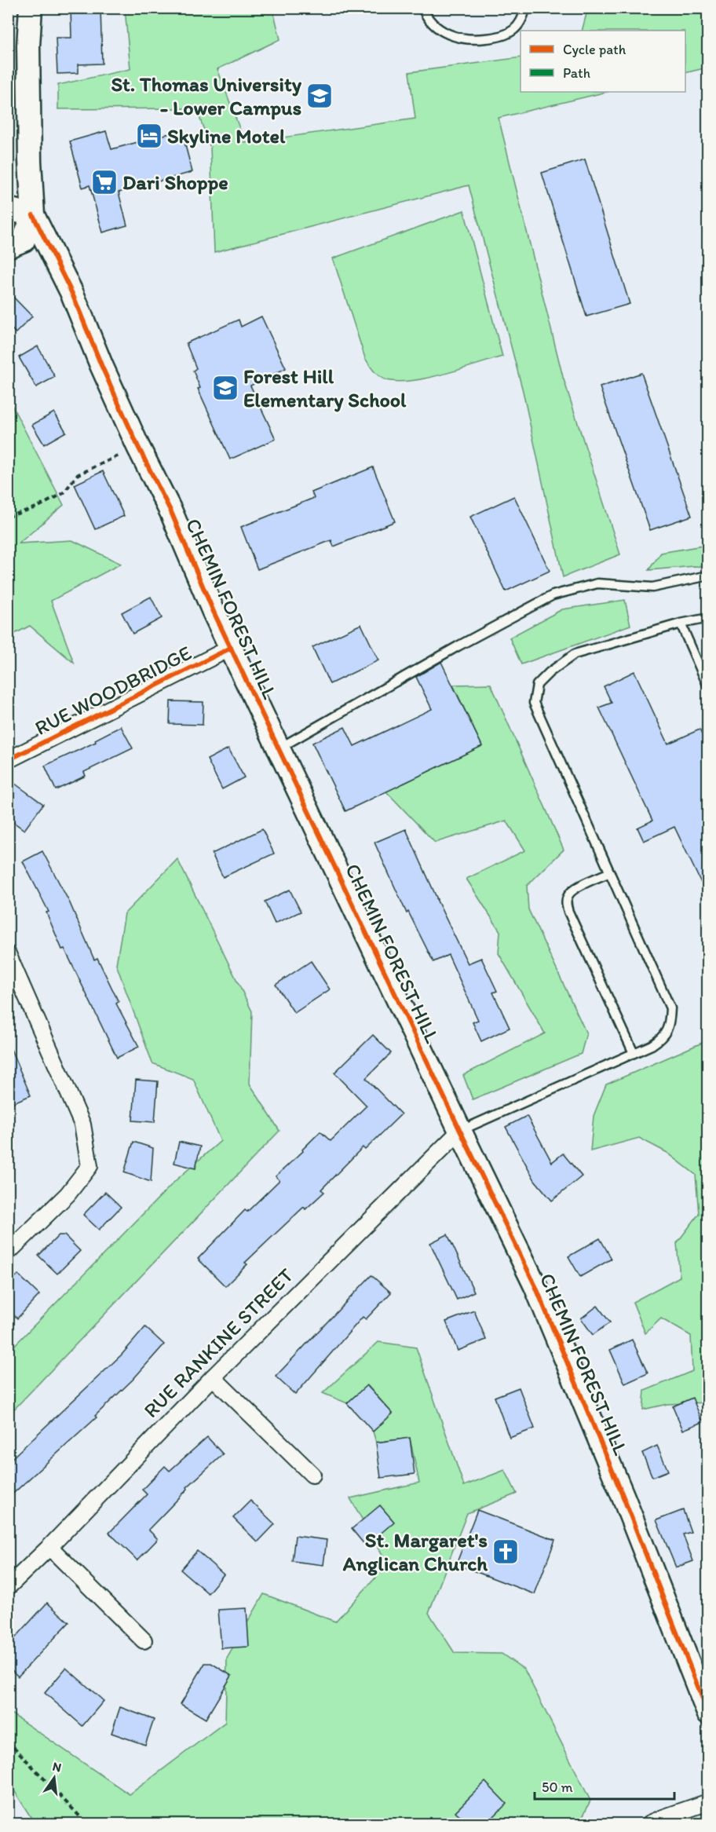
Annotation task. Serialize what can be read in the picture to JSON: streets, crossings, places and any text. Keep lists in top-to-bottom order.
{
  "streets": {
    "street": ["CHEMIN FOREST HILL", "RUE WOODBRIDGE", "RUE RANKINE STREET"]
  },
  "crossings": [
    ["CHEMIN FOREST HILL", "RUE WOODBRIDGE"],
    ["CHEMIN FOREST HILL", "RUE RANKINE STREET"]
  ],
  "places": {
    "school or university": ["St. Thomas University - Lower Campus", "Forest Hill Elementary School"],
    "hotel": ["Skyline Motel"],
    "supermarket": ["Dari Shoppe"],
    "church": ["St. Margaret's Anglican Church"]
  },
  "legend": ["Cycle path", "Path"],
  "scale_bar": "50 m",
  "north": "top"
}
